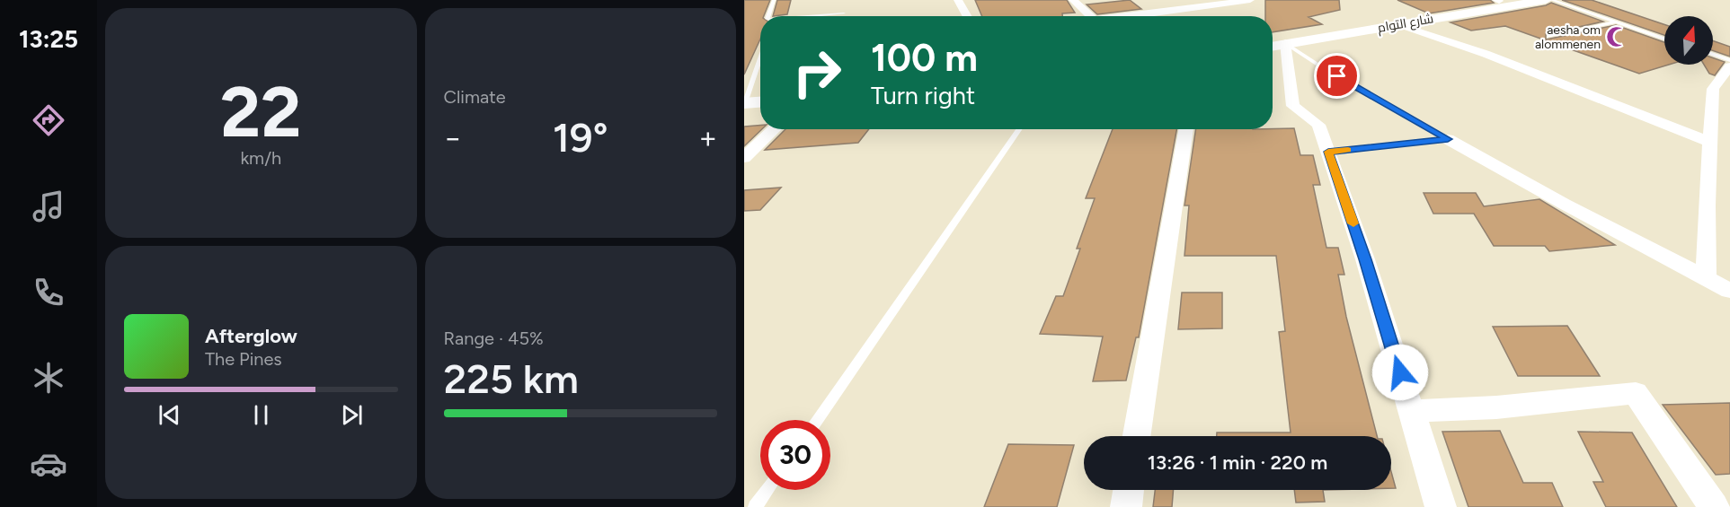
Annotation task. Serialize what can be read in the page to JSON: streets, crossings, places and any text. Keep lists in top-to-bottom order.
{
  "streets": {
    "main road": ["شارع التوام"]
  },
  "places": {
    "mosque": ["aesha om alommenen"]
  },
  "north": "top",
  "page": {
    "tabs": "13:25",
    "tile": [
      ["22", "km/h"],
      "Climate",
      ["Range · 45%", "225 km"]
    ],
    "turn": ["100 m", "Turn right"],
    "heat": ["−", "19°", "+"],
    "song": ["Afterglow", "The Pines"],
    "limit": "30",
    "trip": "13:26 · 1 min · 220 m"
  }
}
